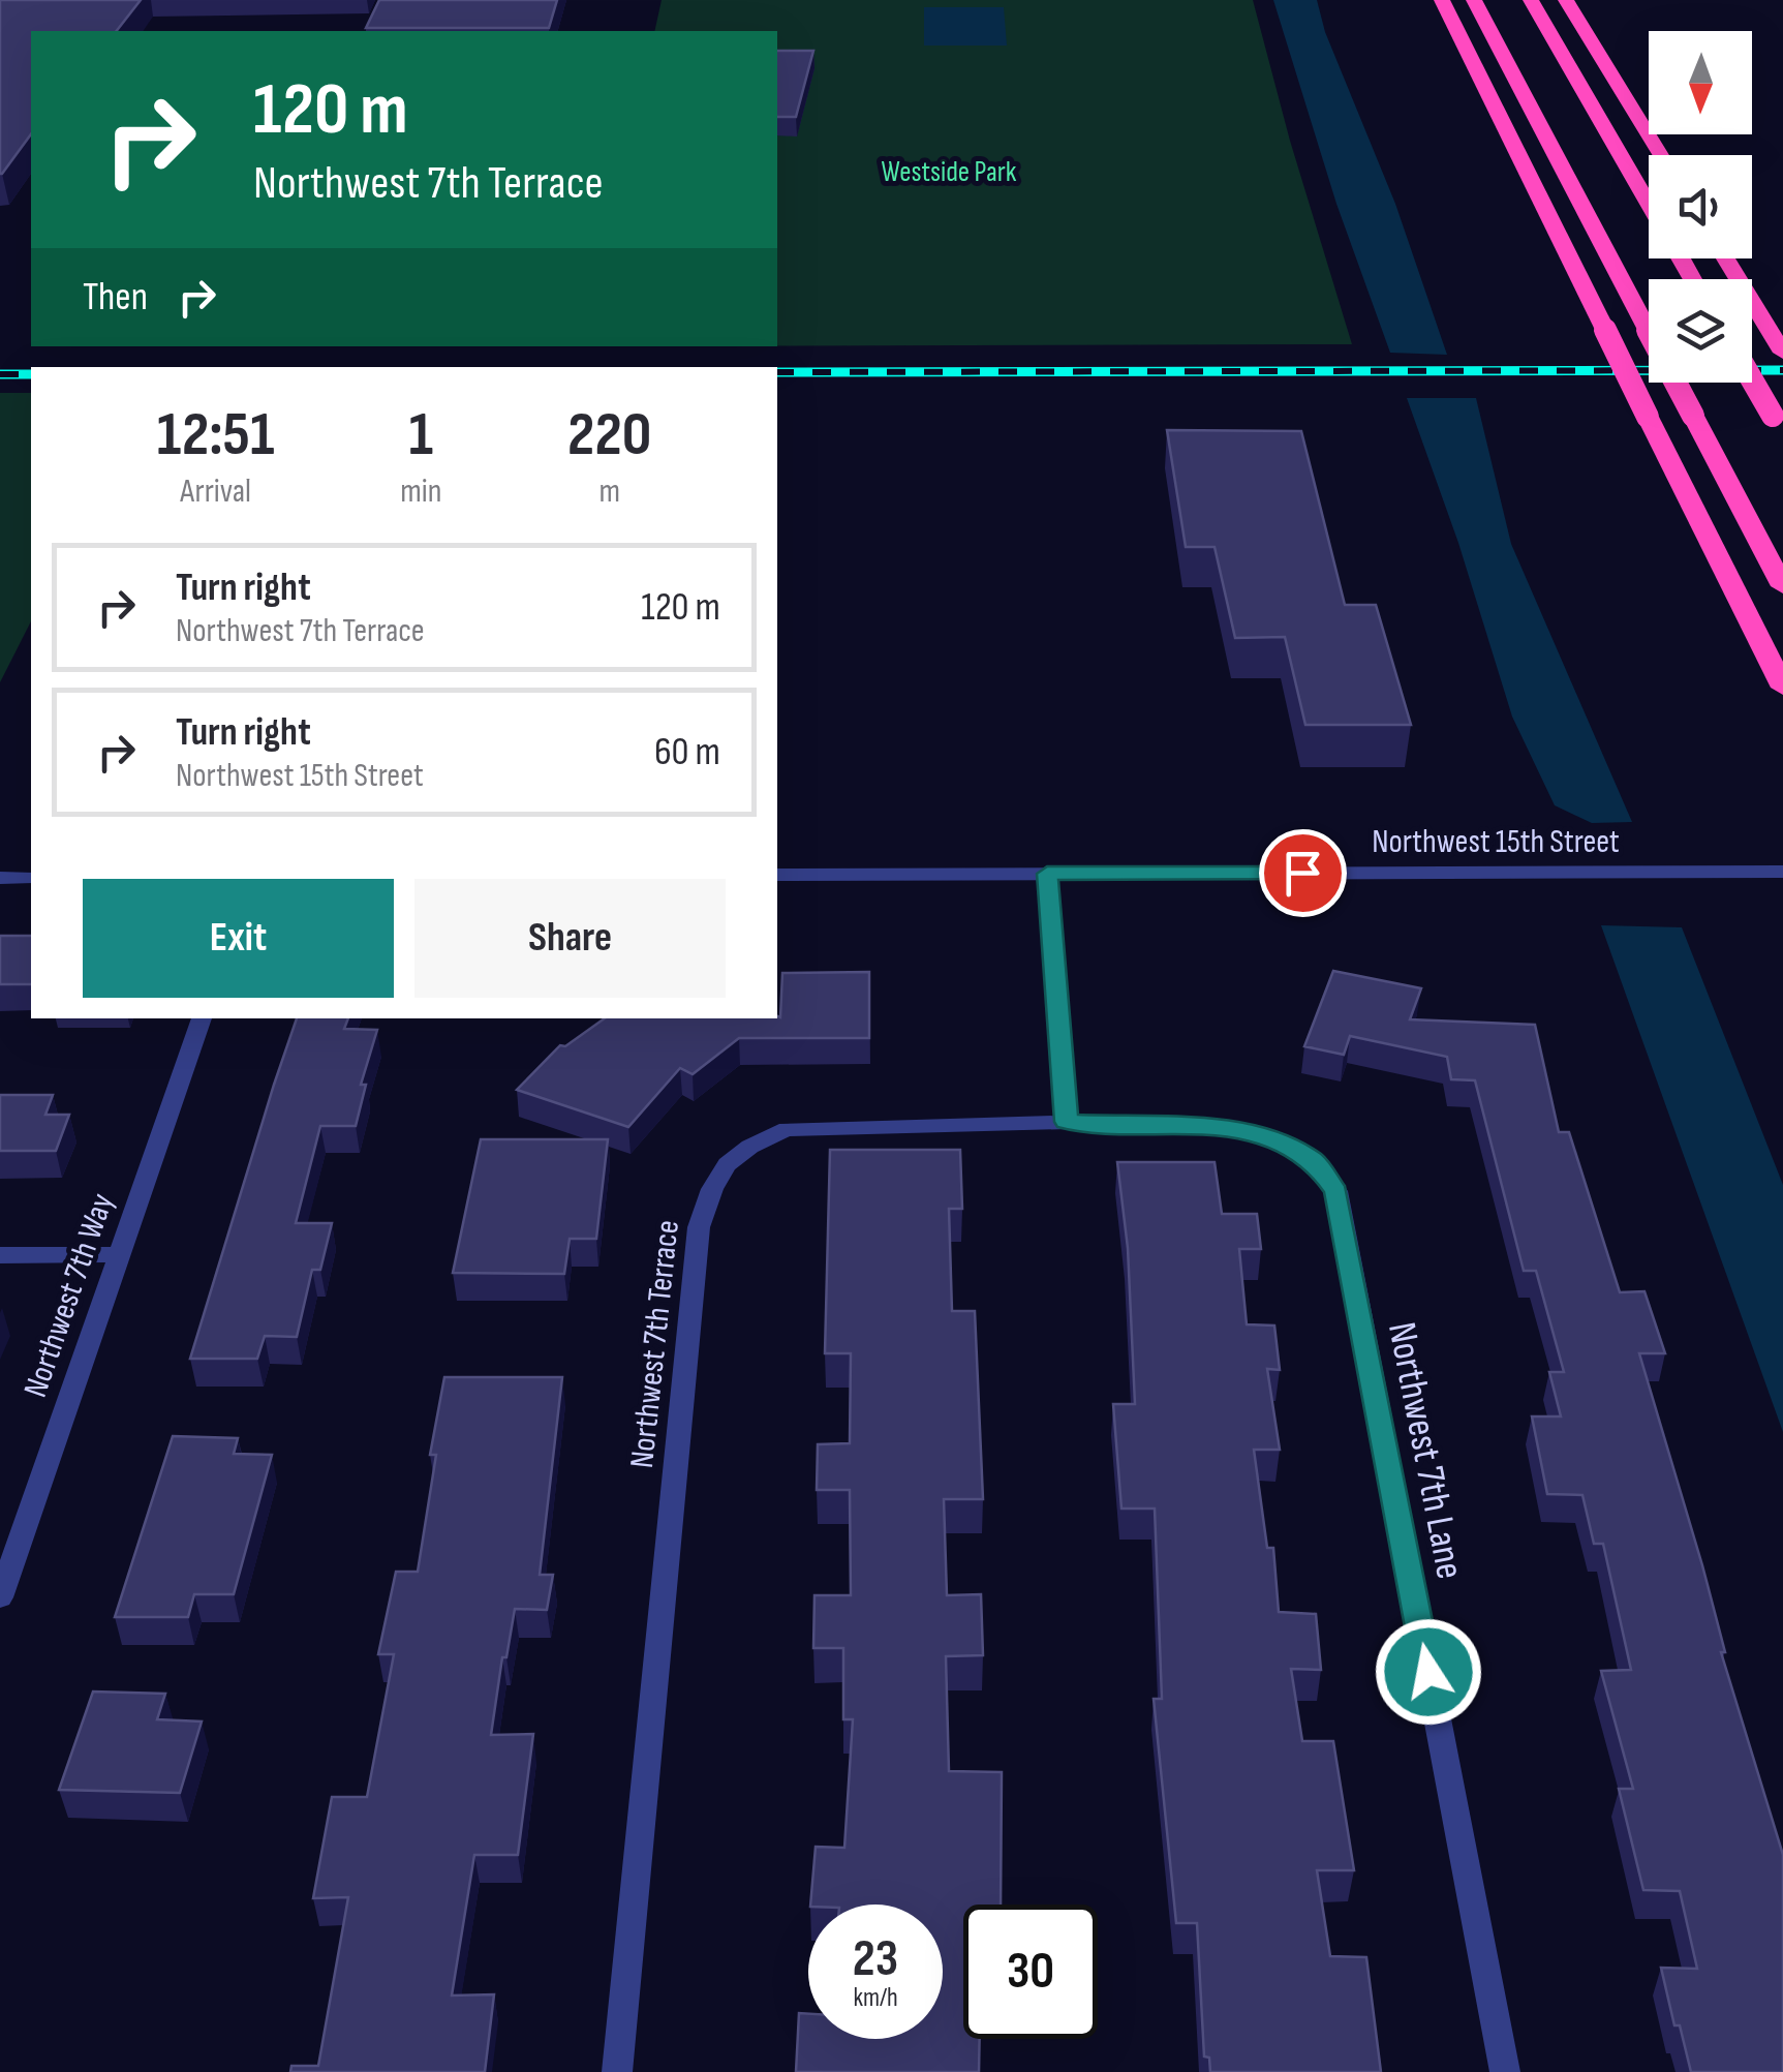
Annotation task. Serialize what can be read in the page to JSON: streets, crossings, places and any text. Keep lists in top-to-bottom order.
{
  "streets": {
    "street": [
      "Northwest 15th Street",
      "Northwest 7th Way",
      "Northwest 7th Terrace",
      "Northwest 7th Lane"
    ]
  },
  "crossings": [
    ["Northwest 7th Terrace", "Northwest 7th Lane"]
  ],
  "parks": ["Westside Park"],
  "north": "bottom",
  "page": {
    "turn": ["120 m", "Northwest 7th Terrace"],
    "then": "Then",
    "eta": [
      "12:51",
      "Arrival",
      "1",
      "min",
      "220",
      "m"
    ],
    "list": [
      {
        "name": "Turn right",
        "note": "Northwest 7th Terrace",
        "value": "120 m"
      },
      {
        "name": "Turn right",
        "note": "Northwest 15th Street",
        "value": "60 m"
      }
    ],
    "buttons": ["Exit", "Share"],
    "speed": "23 km/h",
    "limit": "30"
  }
}
